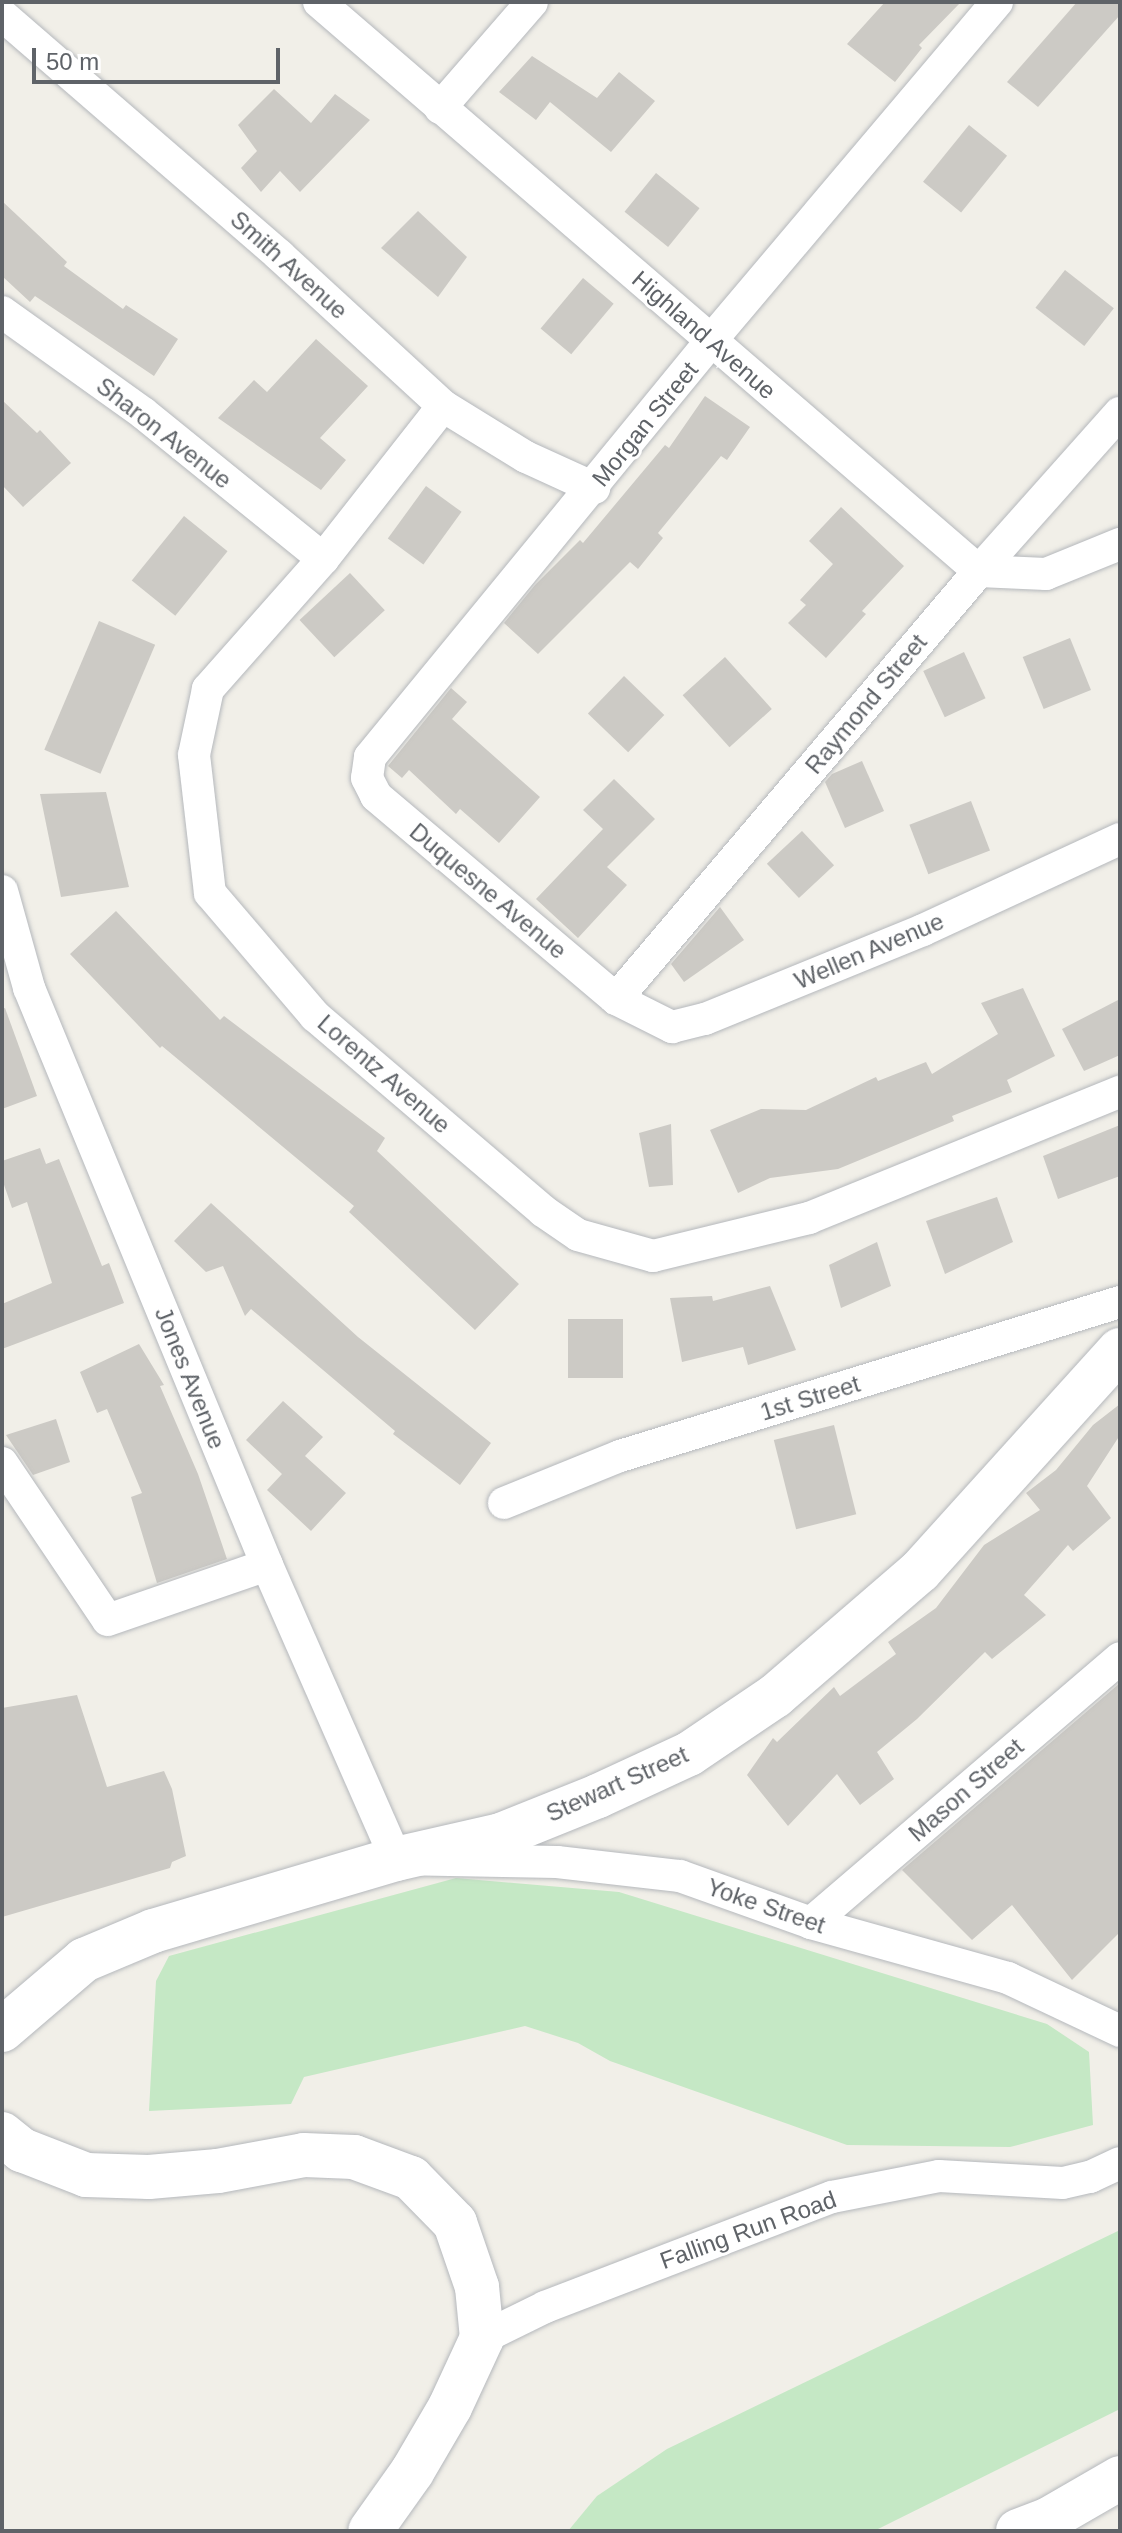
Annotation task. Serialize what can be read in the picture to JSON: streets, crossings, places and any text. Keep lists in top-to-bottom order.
{
  "streets": {
    "street": [
      "Smith Avenue",
      "Highland Avenue",
      "Morgan Street",
      "Sharon Avenue",
      "Raymond Street",
      "Duquesne Avenue",
      "Wellen Avenue",
      "Lorentz Avenue",
      "Jones Avenue",
      "1st Street",
      "Stewart Street",
      "Mason Street",
      "Yoke Street",
      "Falling Run Road"
    ]
  },
  "crossings": [
    ["Smith Avenue", "Morgan Street"],
    ["Smith Avenue", "Lorentz Avenue"],
    ["Highland Avenue", "Morgan Street"],
    ["Highland Avenue", "Raymond Street"],
    ["Morgan Street", "Duquesne Avenue"],
    ["Sharon Avenue", "Lorentz Avenue"],
    ["Raymond Street", "Duquesne Avenue"],
    ["Raymond Street", "Wellen Avenue"],
    ["Duquesne Avenue", "Wellen Avenue"],
    ["Jones Avenue", "Stewart Street"],
    ["Jones Avenue", "Yoke Street"],
    ["Stewart Street", "Yoke Street"],
    ["Mason Street", "Yoke Street"]
  ],
  "scale_bar": "50 m"
}
